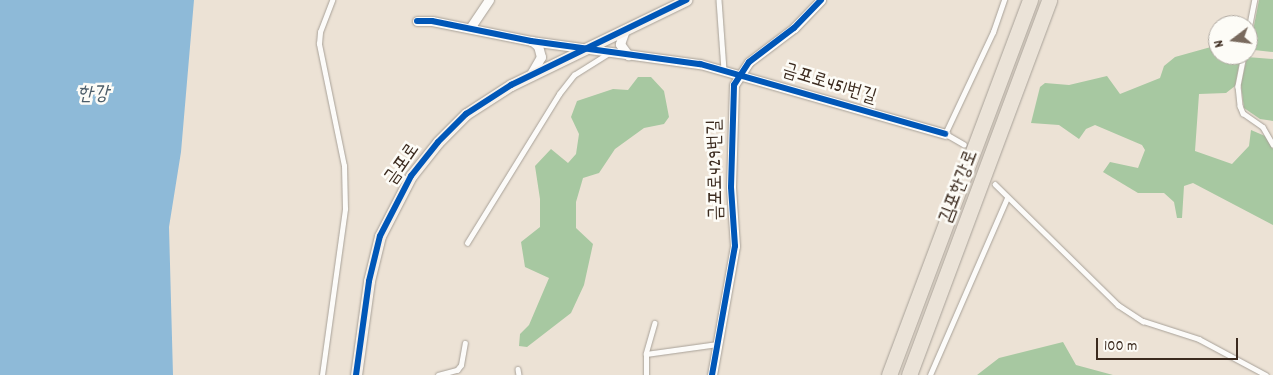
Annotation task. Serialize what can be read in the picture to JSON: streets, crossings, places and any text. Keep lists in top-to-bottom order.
{
  "streets": {
    "highway": ["김포한강로"],
    "main road": ["금포로"],
    "street": ["금포로451번길", "금포로429번길"]
  },
  "crossings": [
    ["금포로451번길", "금포로"],
    ["금포로451번길", "금포로429번길"]
  ],
  "water": ["한강"],
  "scale_bar": "100 m",
  "north": "left"
}
